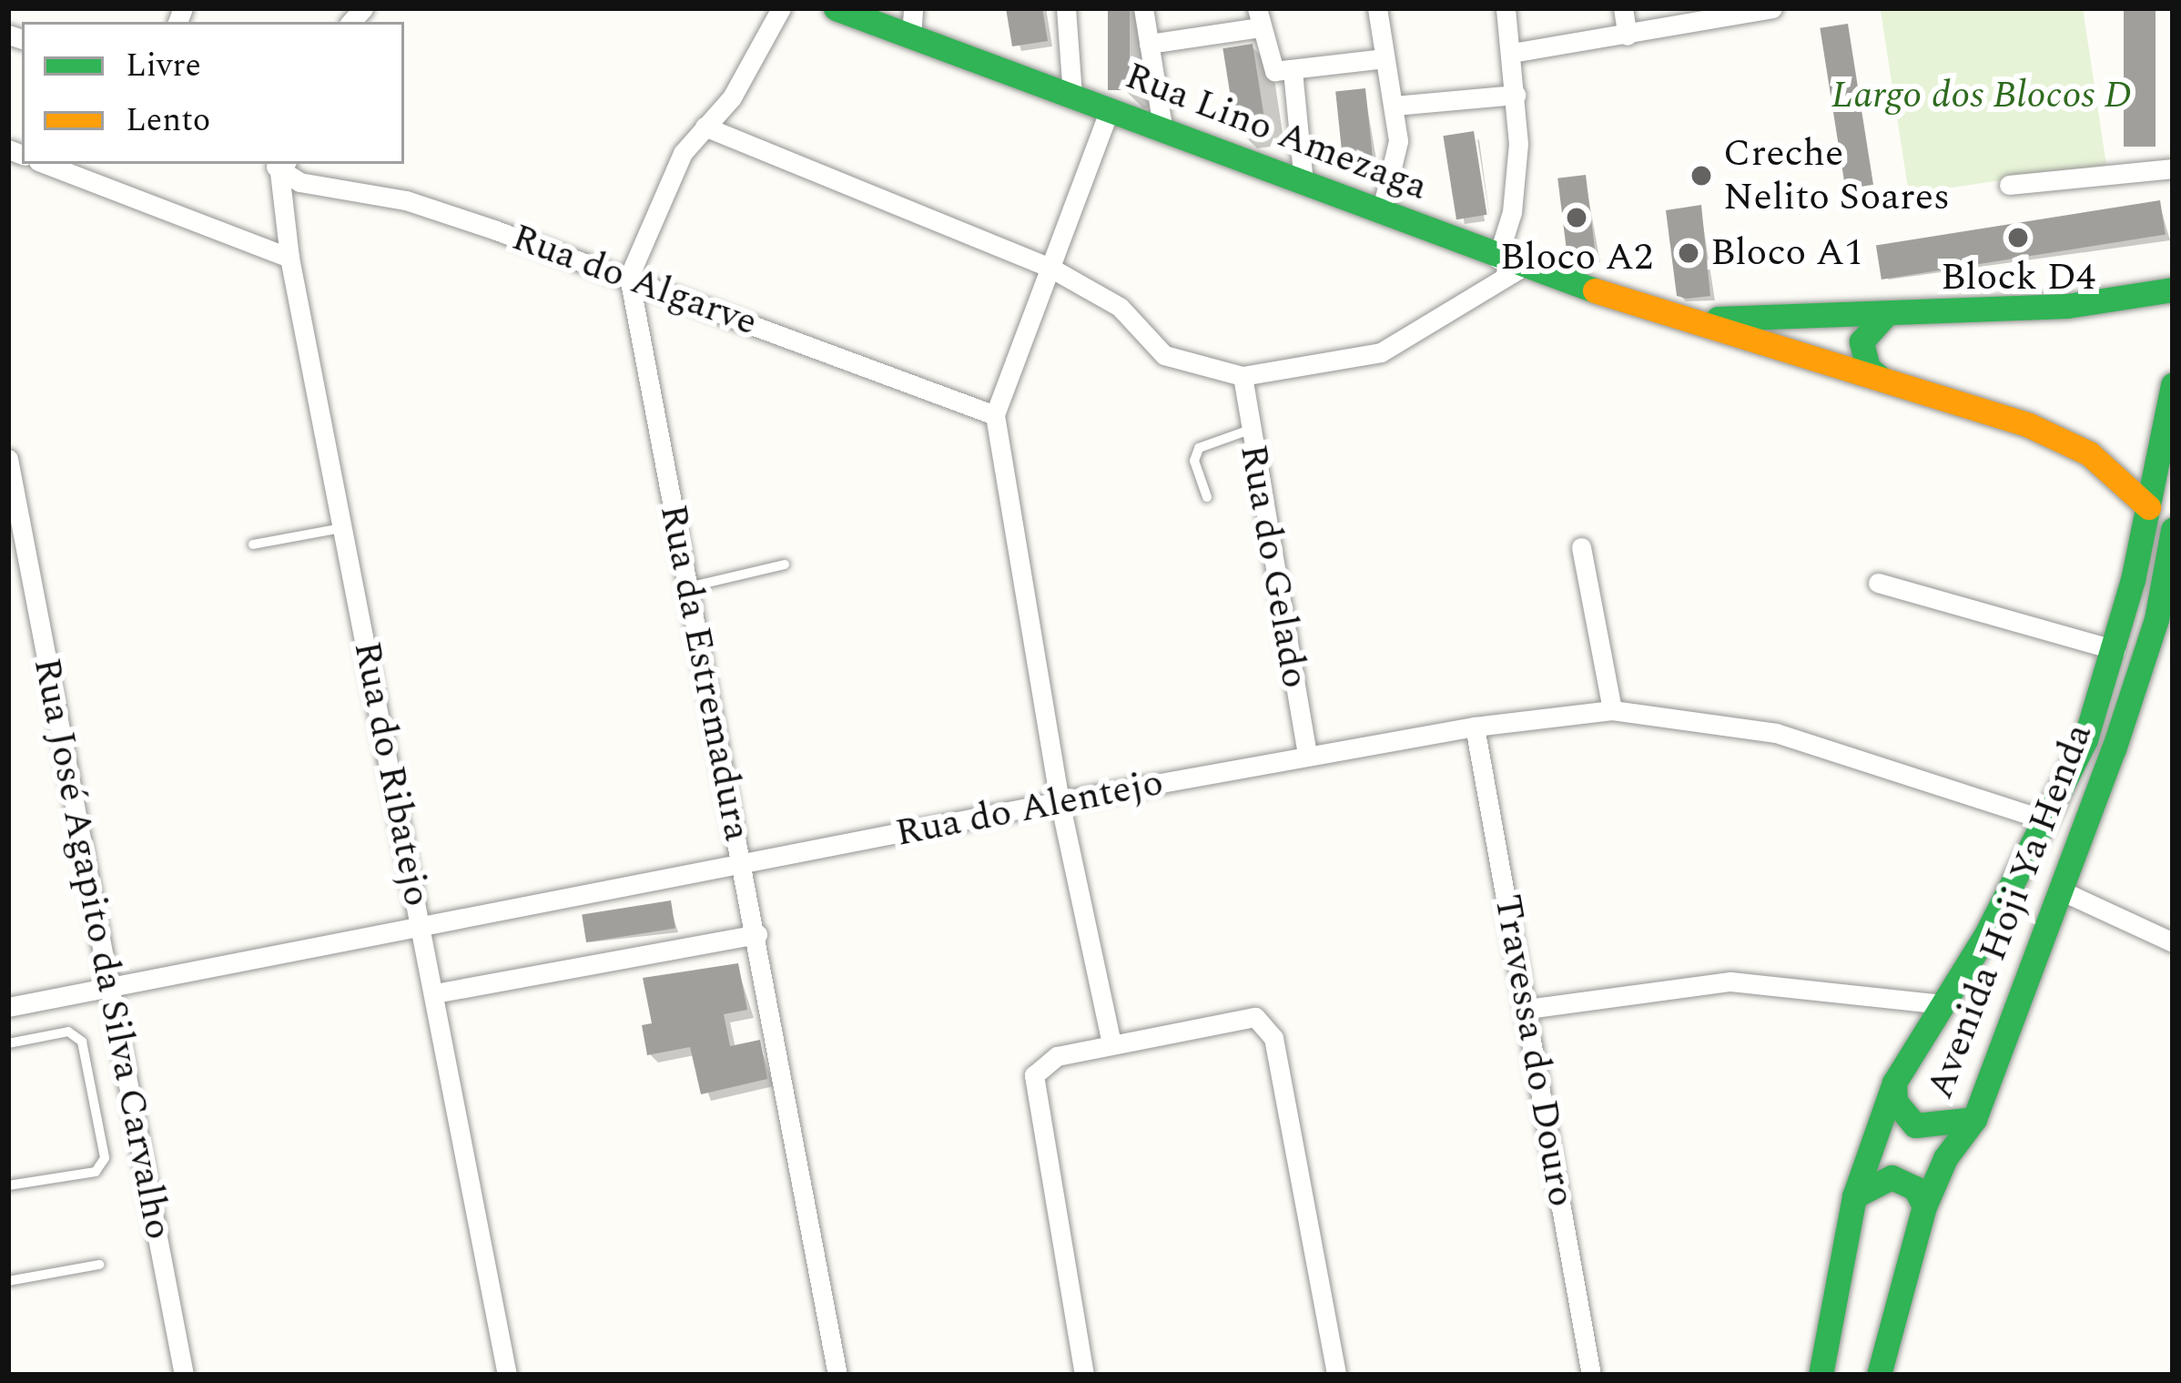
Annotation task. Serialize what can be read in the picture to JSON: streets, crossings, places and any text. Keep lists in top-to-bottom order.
{
  "streets": {
    "main road": ["Rua Lino Amezaga", "Avenida Hoji Ya Henda"],
    "street": [
      "Rua do Algarve",
      "Rua do Gelado",
      "Rua da Estremadura",
      "Rua do Ribatejo",
      "Rua do Alentejo",
      "Rua José Agapito da Silva Carvalho",
      "Travessa do Douro"
    ]
  },
  "crossings": [
    ["Rua do Algarve", "Rua da Estremadura"],
    ["Rua do Algarve", "Rua do Ribatejo"],
    ["Rua do Gelado", "Rua do Alentejo"],
    ["Rua da Estremadura", "Rua do Alentejo"],
    ["Rua do Ribatejo", "Rua do Alentejo"],
    ["Rua do Alentejo", "Avenida Hoji Ya Henda"],
    ["Rua do Alentejo", "Rua José Agapito da Silva Carvalho"],
    ["Rua do Alentejo", "Travessa do Douro"]
  ],
  "parks": ["Largo dos Blocos D"],
  "places": [
    "Creche Nelito Soares",
    "Bloco A2",
    "Block D4",
    "Bloco A1"
  ],
  "legend": ["Livre", "Lento"]
}
